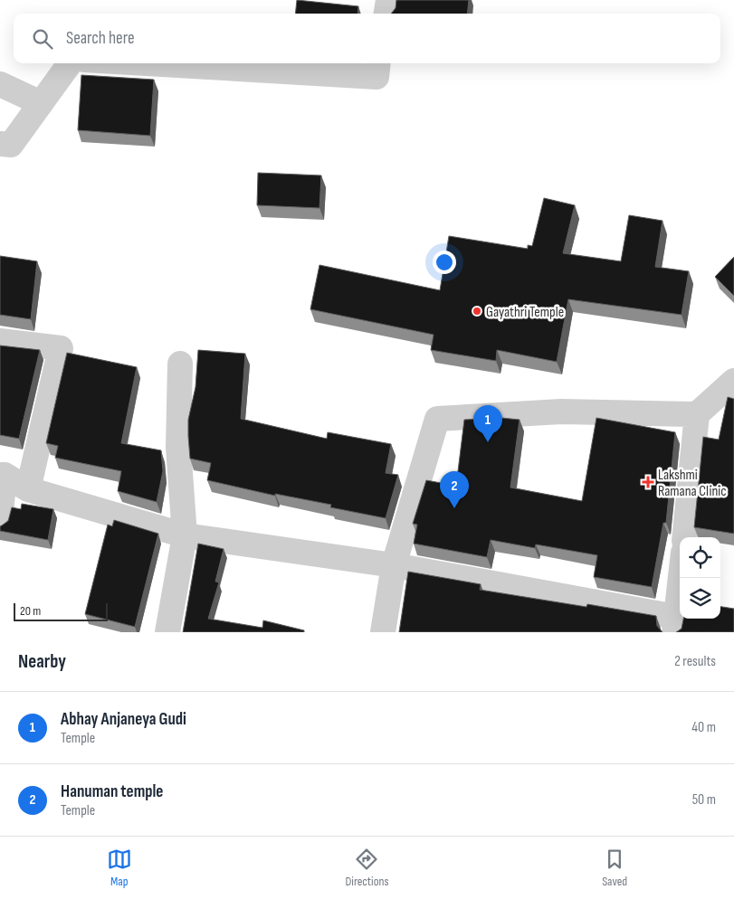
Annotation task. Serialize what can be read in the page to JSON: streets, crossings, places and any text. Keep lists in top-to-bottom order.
{
  "places": {
    "other": ["Gayathri Temple"],
    "health": ["Lakshmi Ramana Clinic"]
  },
  "scale_bar": "20 m",
  "page": {
    "search": "Search here",
    "pins": ["1", "2"],
    "scale": "20 m",
    "heading": ["Nearby", "2 results"],
    "list": [
      {
        "mark": "1",
        "name": "Abhay Anjaneya Gudi",
        "note": "Temple",
        "value": "40 m"
      },
      {
        "mark": "2",
        "name": "Hanuman temple",
        "note": "Temple",
        "value": "50 m"
      }
    ],
    "nav": ["Map", "Directions", "Saved"]
  }
}
